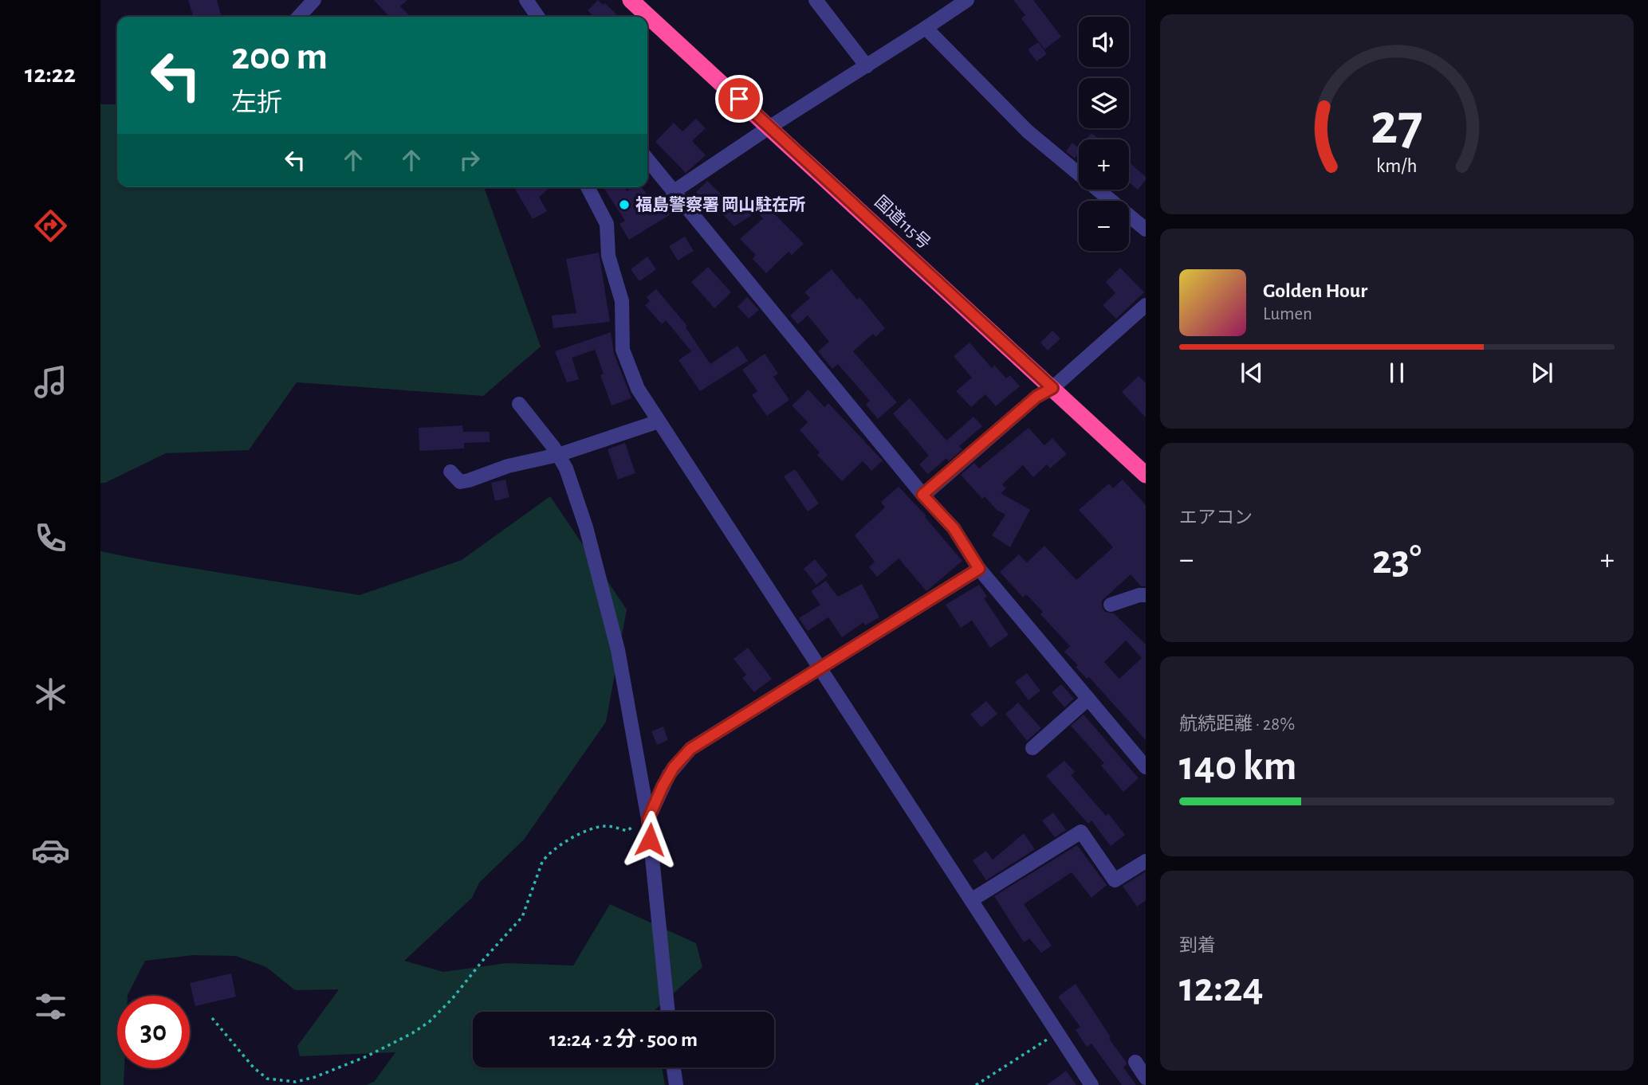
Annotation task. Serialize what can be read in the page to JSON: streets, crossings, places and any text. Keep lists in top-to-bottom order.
{
  "streets": {
    "highway": ["国道115号"]
  },
  "places": ["福島警察署 岡山駐在所"],
  "page": {
    "tabs": "12:22",
    "map_buttons": ["+", "−"],
    "turn": ["200 m", "左折"],
    "song": ["Golden Hour", "Lumen"],
    "tile": [
      "エアコン",
      ["航続距離 · 28%", "140 km"],
      ["到着", "12:24"]
    ],
    "heat": ["−", "23°", "+"],
    "limit": "30",
    "trip": "12:24 · 2 分 · 500 m",
    "gauge": ["27", "km/h"]
  }
}
